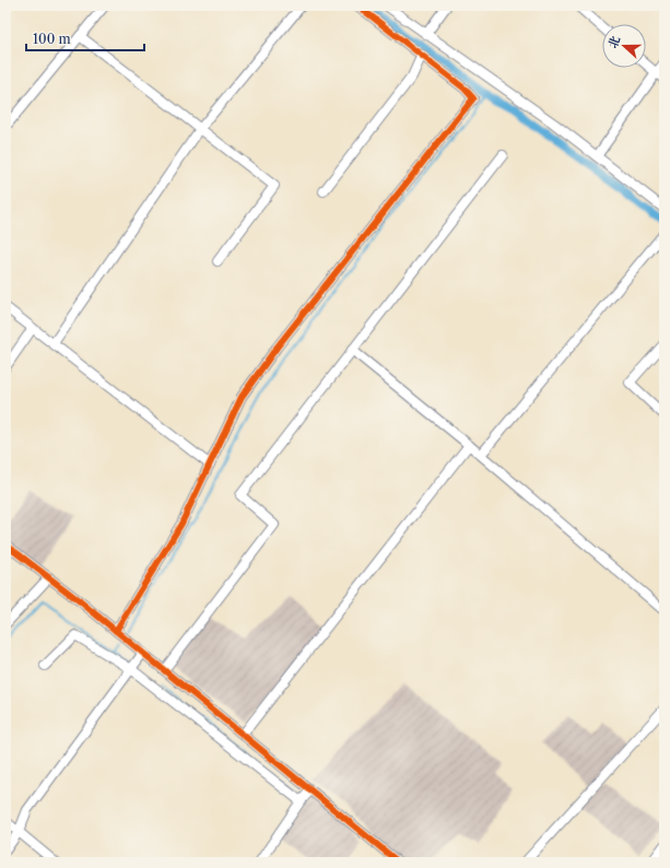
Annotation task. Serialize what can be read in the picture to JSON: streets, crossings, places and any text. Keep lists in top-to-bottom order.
{
  "scale_bar": "100 m",
  "north": "left"
}
